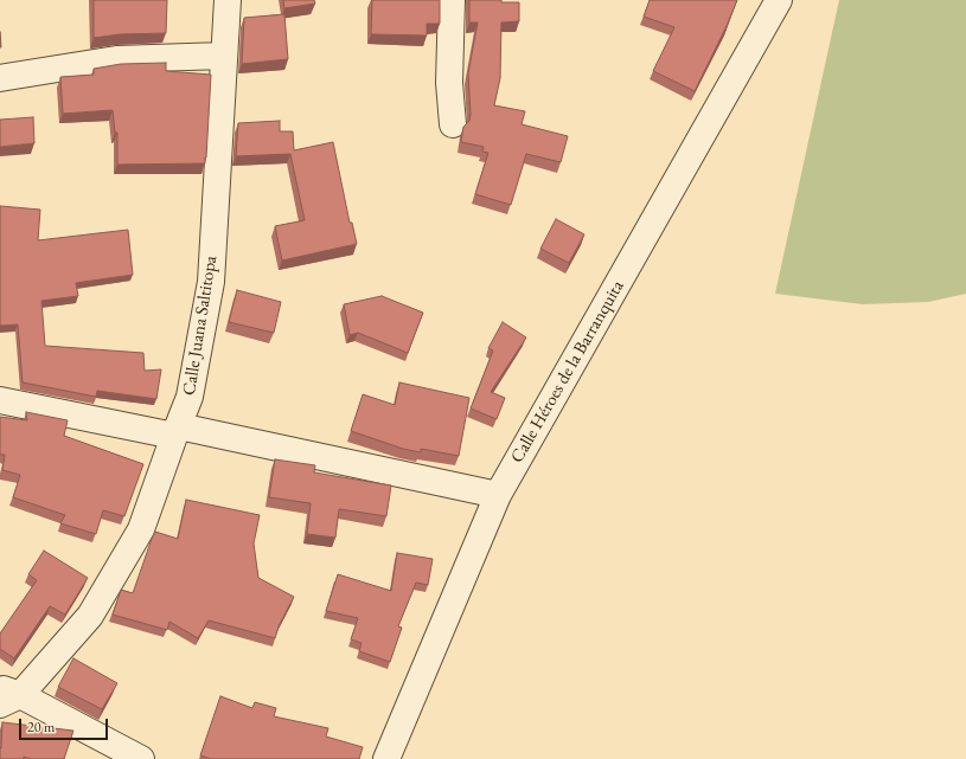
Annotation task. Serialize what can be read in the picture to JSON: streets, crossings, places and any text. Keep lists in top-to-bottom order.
{
  "streets": {
    "street": ["Calle Juana Saltitopa", "Calle Héroes de la Barranquita"]
  },
  "scale_bar": "20 m"
}
